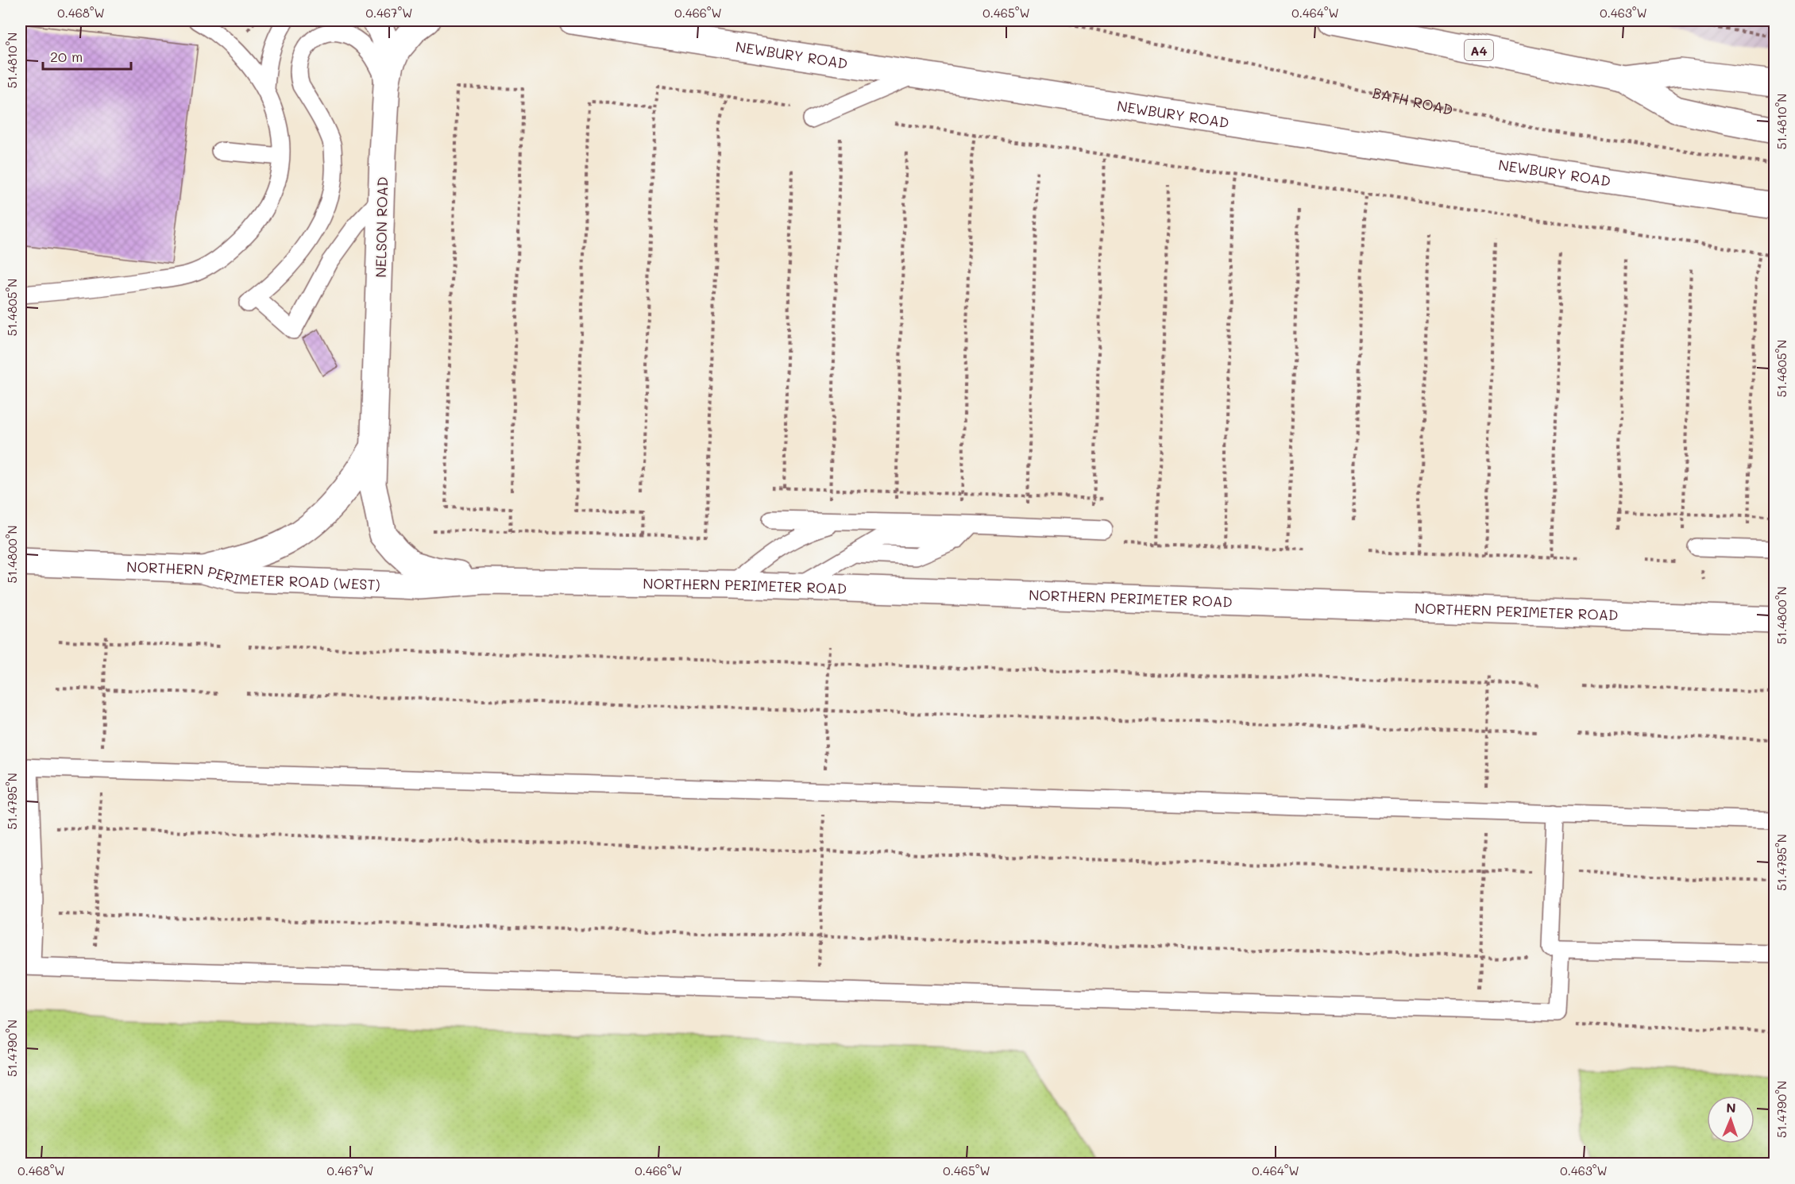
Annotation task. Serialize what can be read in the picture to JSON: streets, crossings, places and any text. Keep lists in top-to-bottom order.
{
  "streets": {
    "main road": [
      "A4",
      "NEWBURY ROAD",
      "NELSON ROAD",
      "NORTHERN PERIMETER ROAD (WEST)",
      "NORTHERN PERIMETER ROAD"
    ],
    "path": ["BATH ROAD"]
  },
  "crossings": [
    ["NELSON ROAD", "NORTHERN PERIMETER ROAD (WEST)"],
    ["NELSON ROAD", "NORTHERN PERIMETER ROAD"],
    ["NORTHERN PERIMETER ROAD (WEST)", "NORTHERN PERIMETER ROAD"]
  ],
  "scale_bar": "20 m",
  "north": "top",
  "coordinates": [
    "0.468°W",
    "0.467°W",
    "0.466°W",
    "0.465°W",
    "0.464°W",
    "0.463°W",
    "51.4810°N",
    "51.4805°N",
    "51.4800°N",
    "51.4795°N",
    "51.4790°N"
  ]
}
